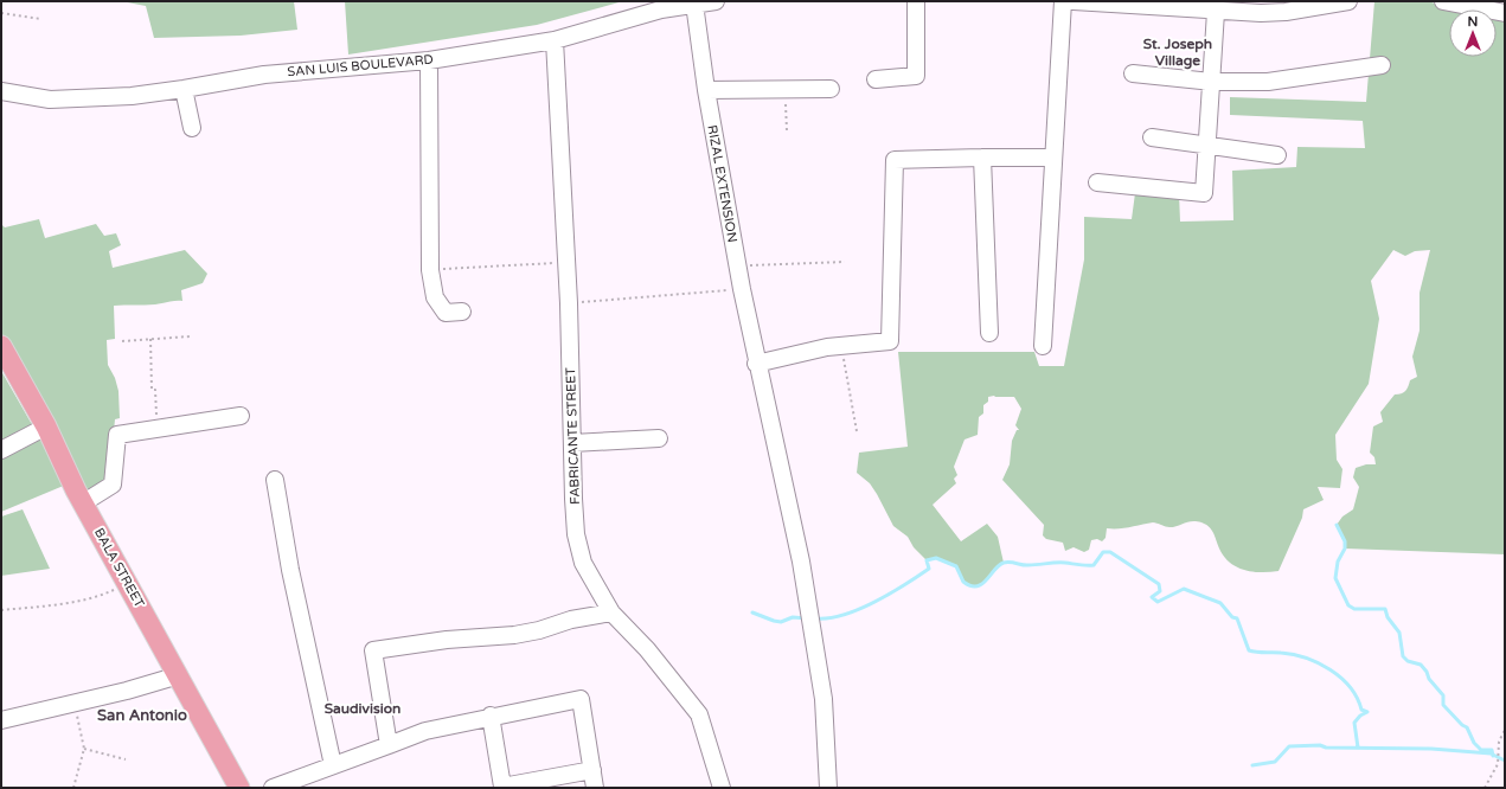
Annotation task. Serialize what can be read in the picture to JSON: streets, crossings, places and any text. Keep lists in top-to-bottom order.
{
  "streets": {
    "main road": ["BALA STREET"],
    "street": ["SAN LUIS BOULEVARD", "RIZAL EXTENSION", "FABRICANTE STREET"]
  },
  "crossings": [
    ["SAN LUIS BOULEVARD", "RIZAL EXTENSION"],
    ["SAN LUIS BOULEVARD", "FABRICANTE STREET"]
  ],
  "districts": ["St. Joseph Village", "Saudivision", "San Antonio"],
  "north": "top"
}
